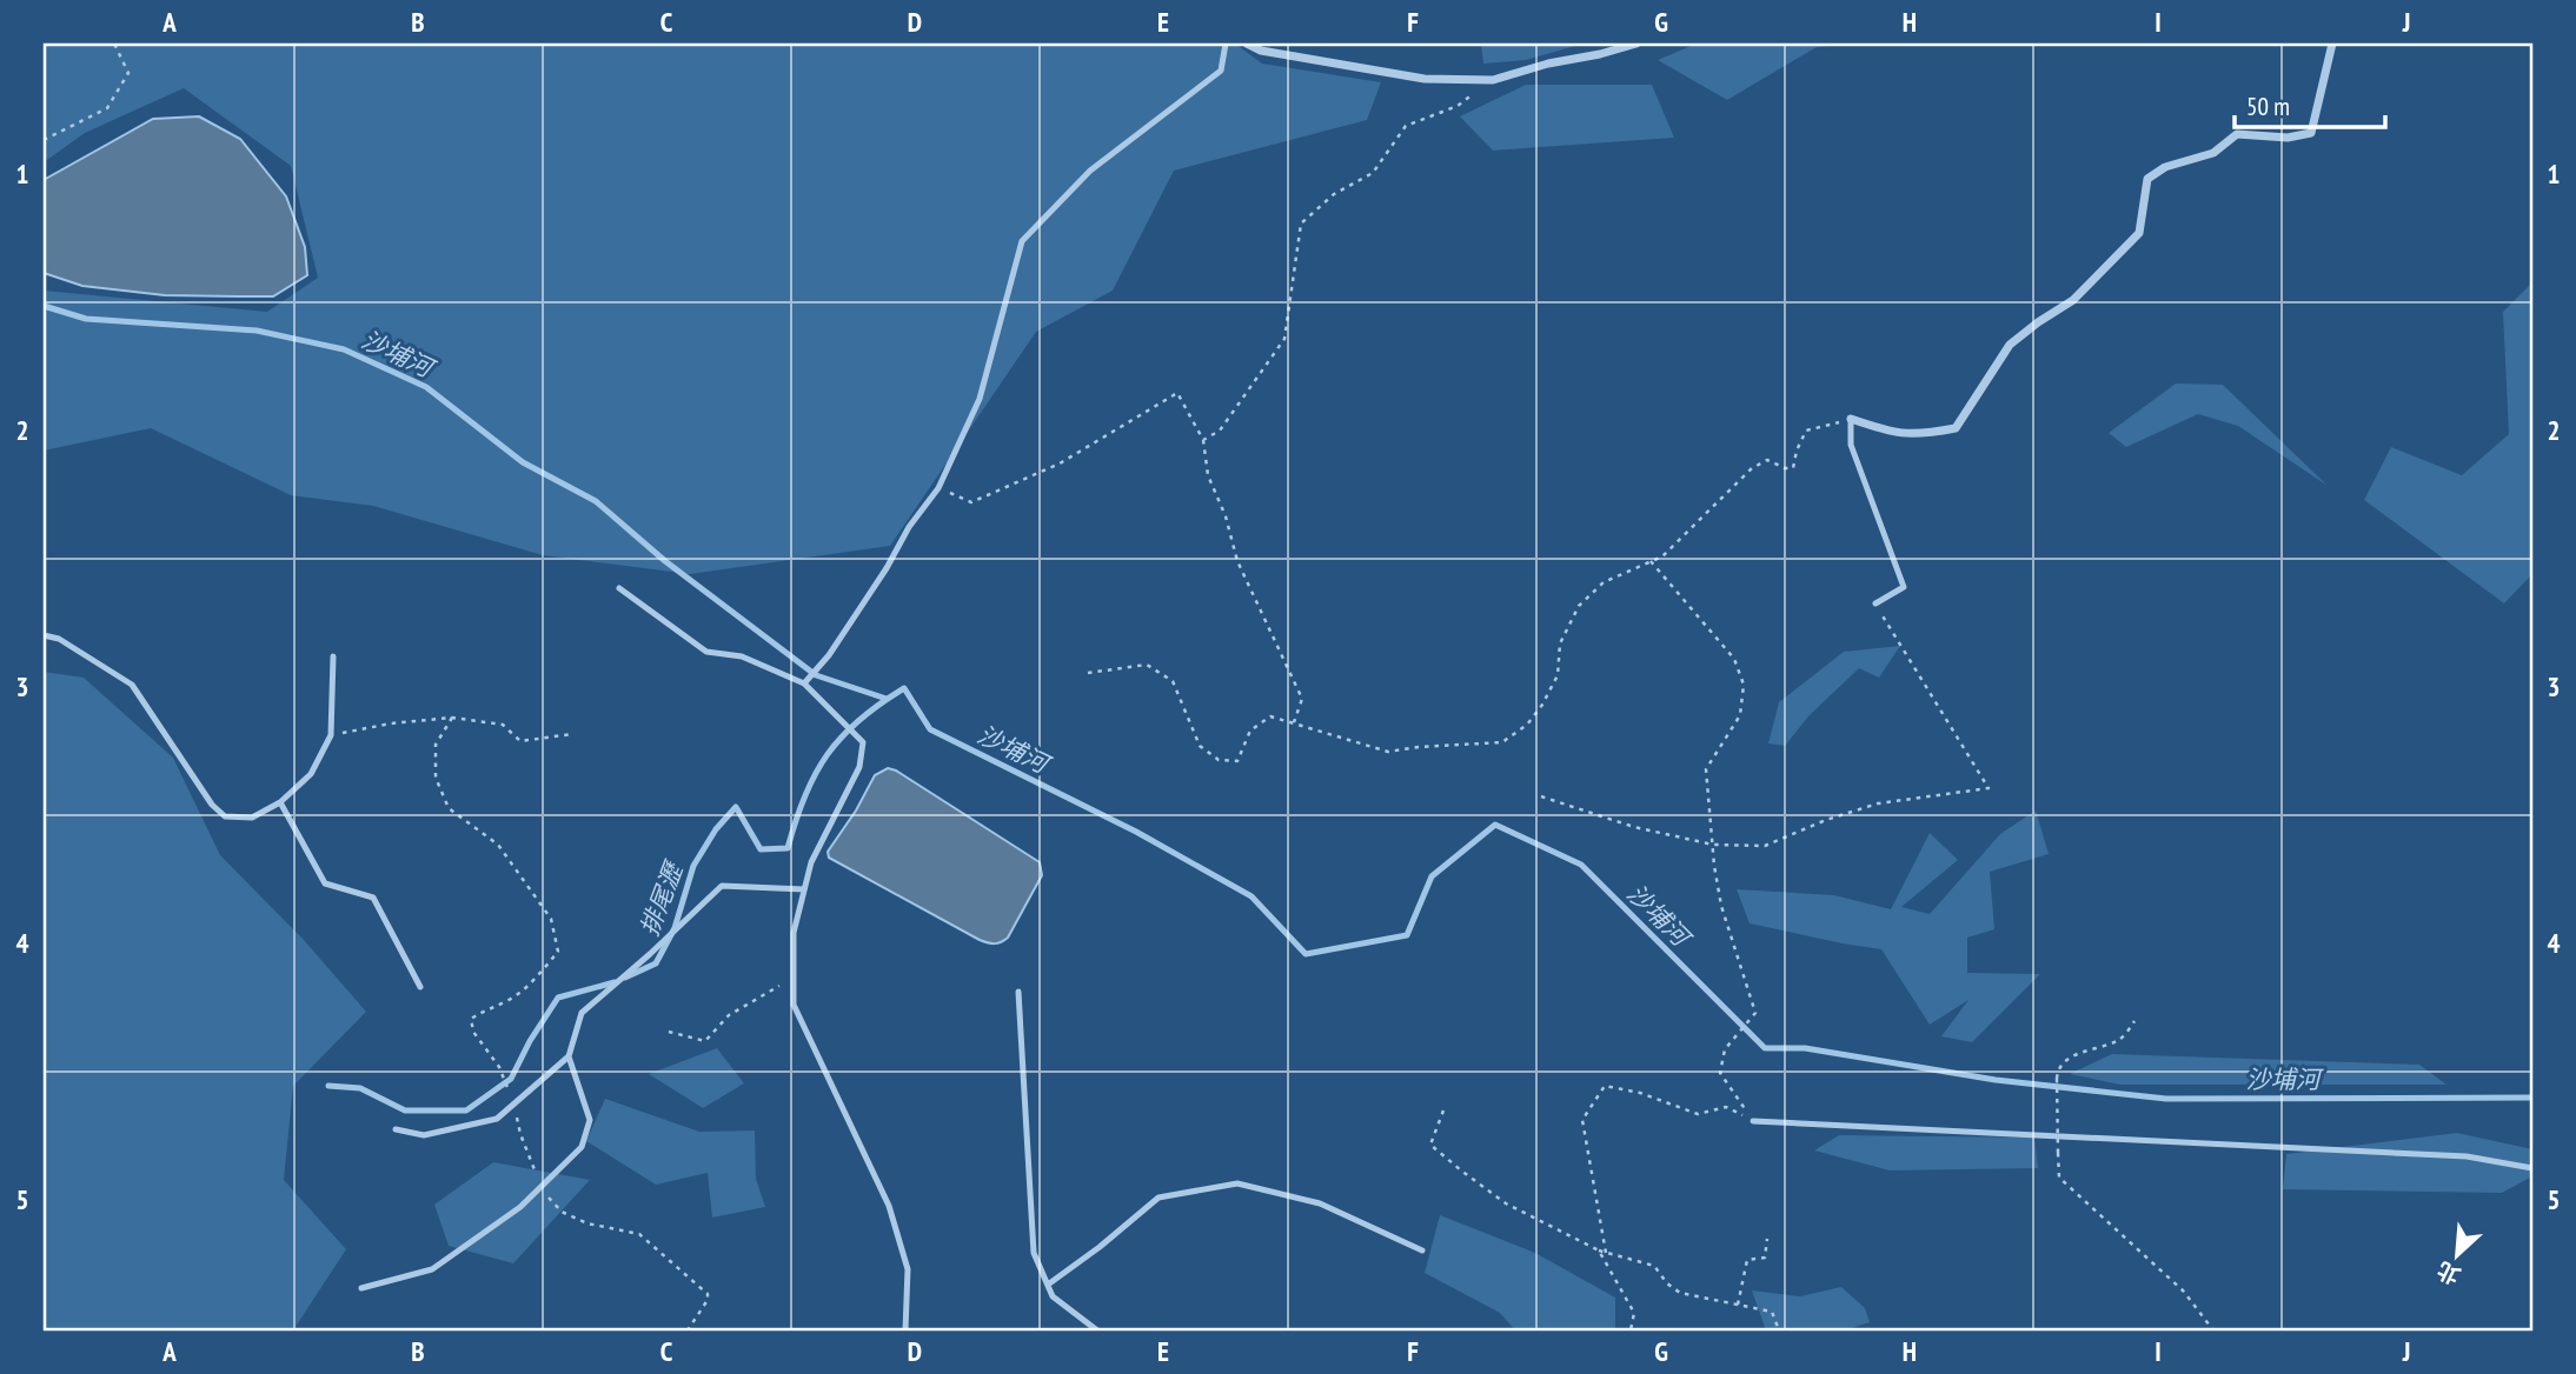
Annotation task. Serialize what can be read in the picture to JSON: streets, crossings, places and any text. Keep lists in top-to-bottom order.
{
  "water": ["沙埔河", "排尾瀝"],
  "scale_bar": "50 m",
  "north": "bottom left",
  "grid": {
    "columns": [
      "A",
      "B",
      "C",
      "D",
      "E",
      "F",
      "G",
      "H",
      "I",
      "J"
    ],
    "rows": [
      "1",
      "2",
      "3",
      "4",
      "5"
    ]
  }
}
